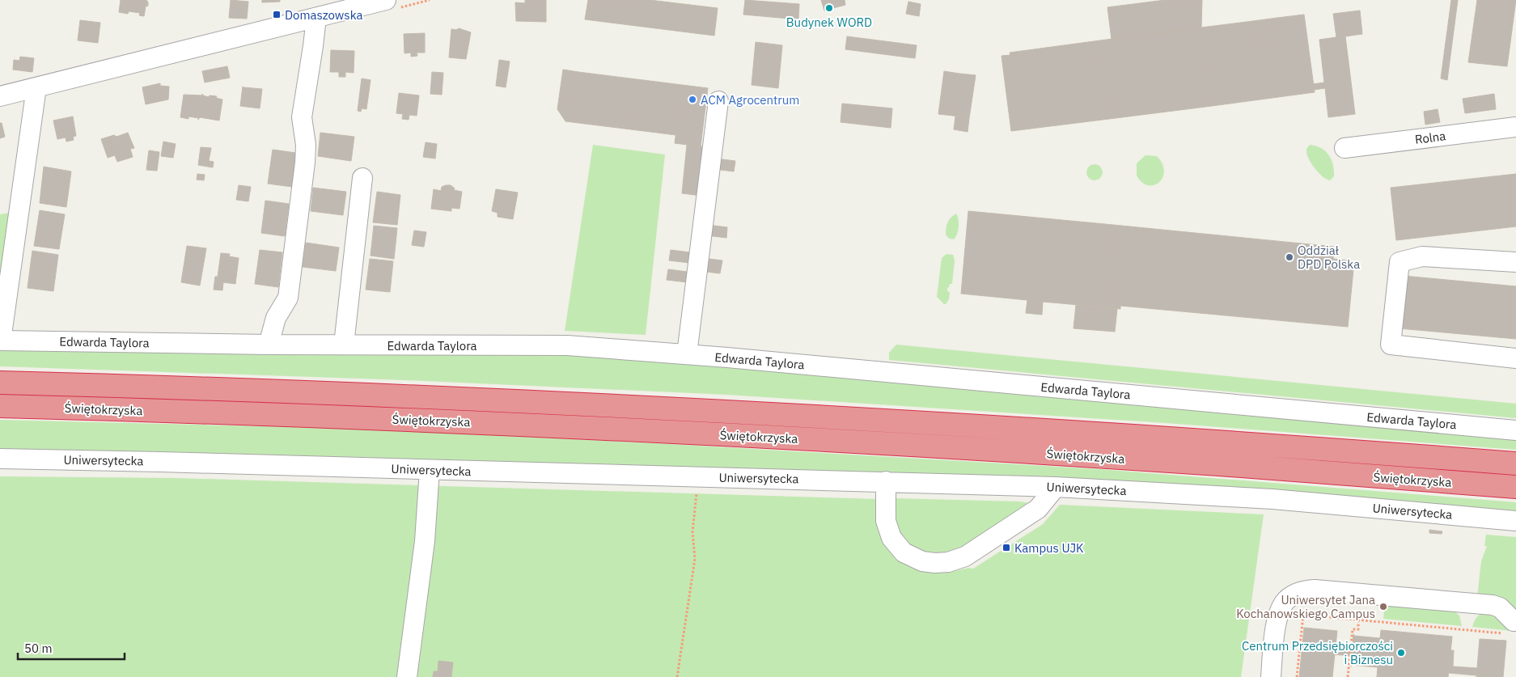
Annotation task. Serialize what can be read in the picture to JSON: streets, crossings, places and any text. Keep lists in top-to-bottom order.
{
  "streets": {
    "highway": ["Świętokrzyska"],
    "street": ["Rolna", "Edwarda Taylora", "Uniwersytecka"]
  },
  "places": {
    "other": [
      "Budynek WORD",
      "ACM Agrocentrum",
      "Oddział DPD Polska",
      "Uniwersytet Jana Kochanowskiego Campus",
      "Centrum Przedsiębiorczości i Biznesu"
    ],
    "transit": ["Domaszowska", "Kampus UJK"]
  },
  "scale_bar": "50 m"
}
